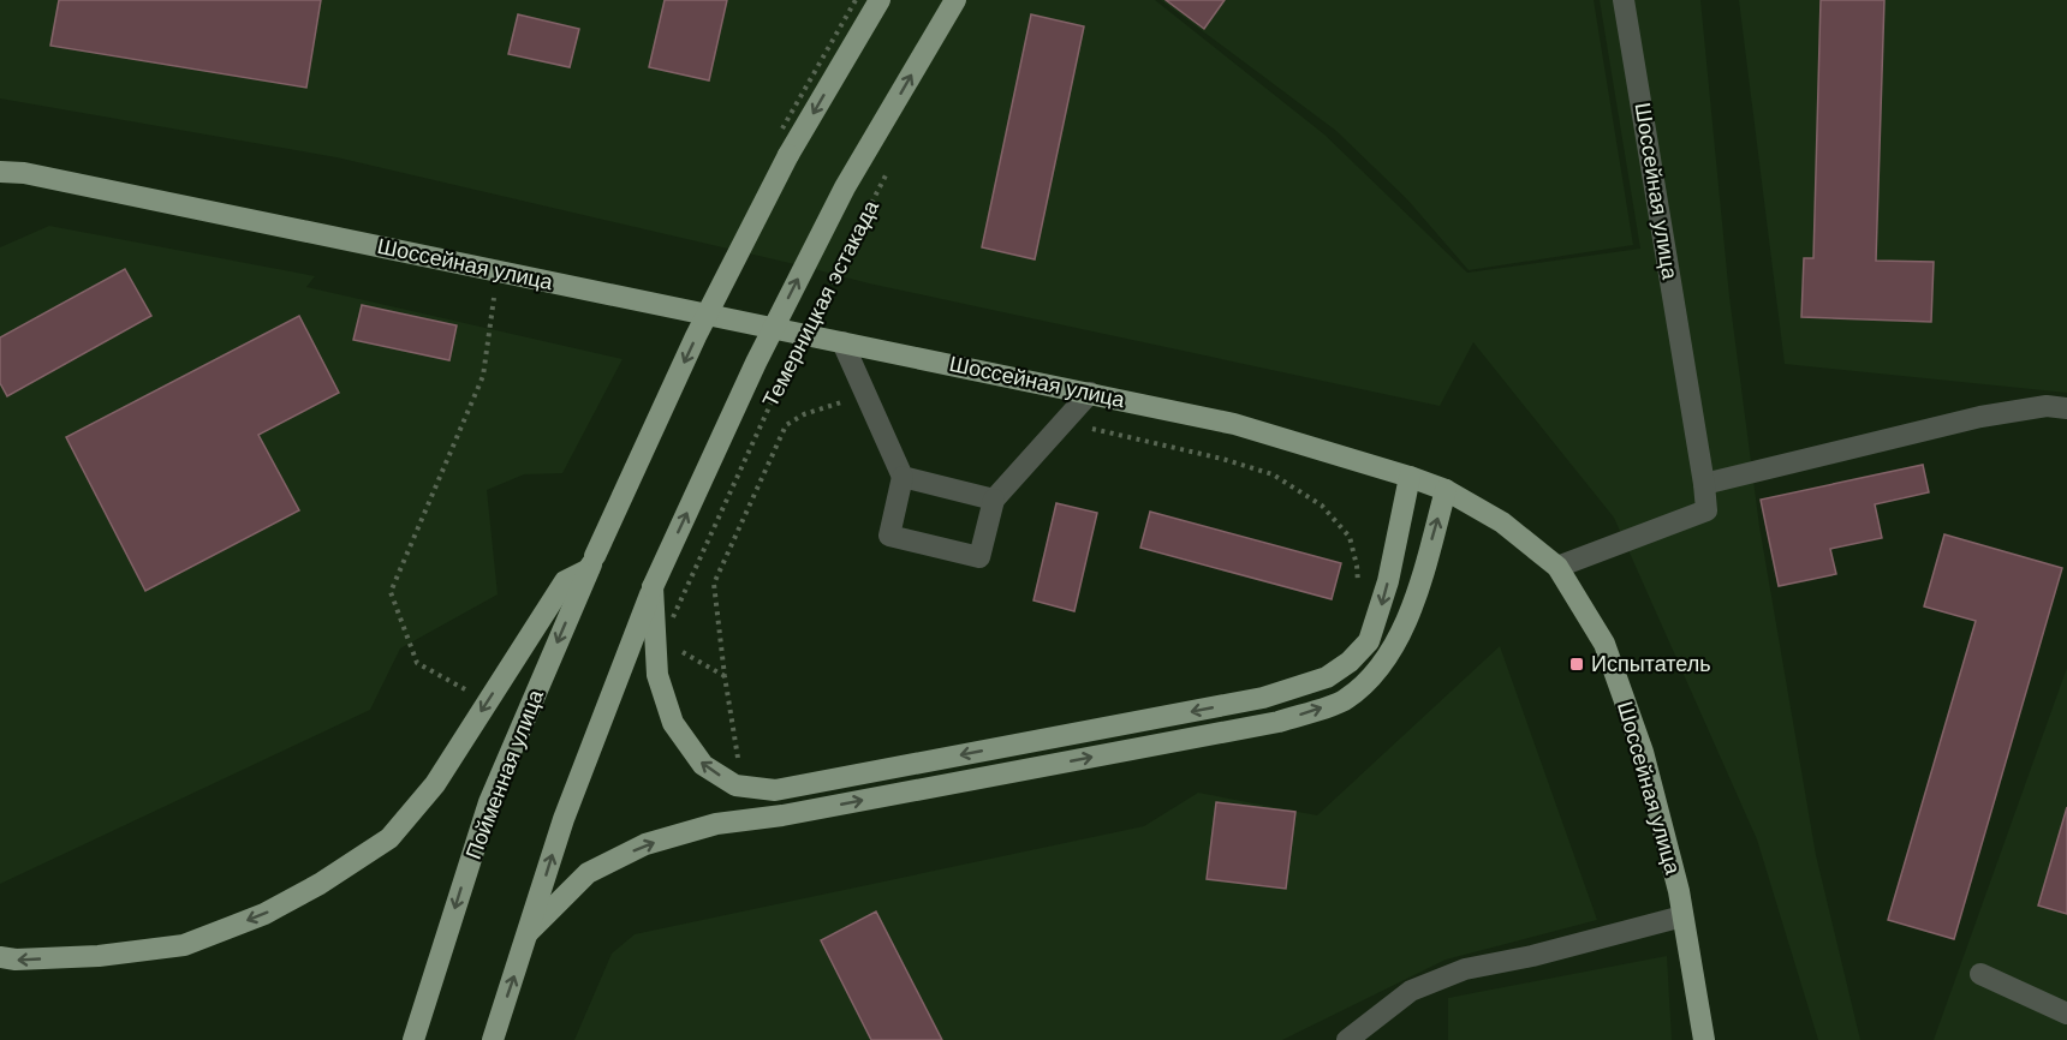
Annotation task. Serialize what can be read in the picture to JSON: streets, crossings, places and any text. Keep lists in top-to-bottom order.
{
  "streets": {
    "main road": ["Шоссейная улица", "Темерницкая эстакада", "Пойменная улица"]
  },
  "places": {
    "transit": ["Испытатель"]
  }
}
